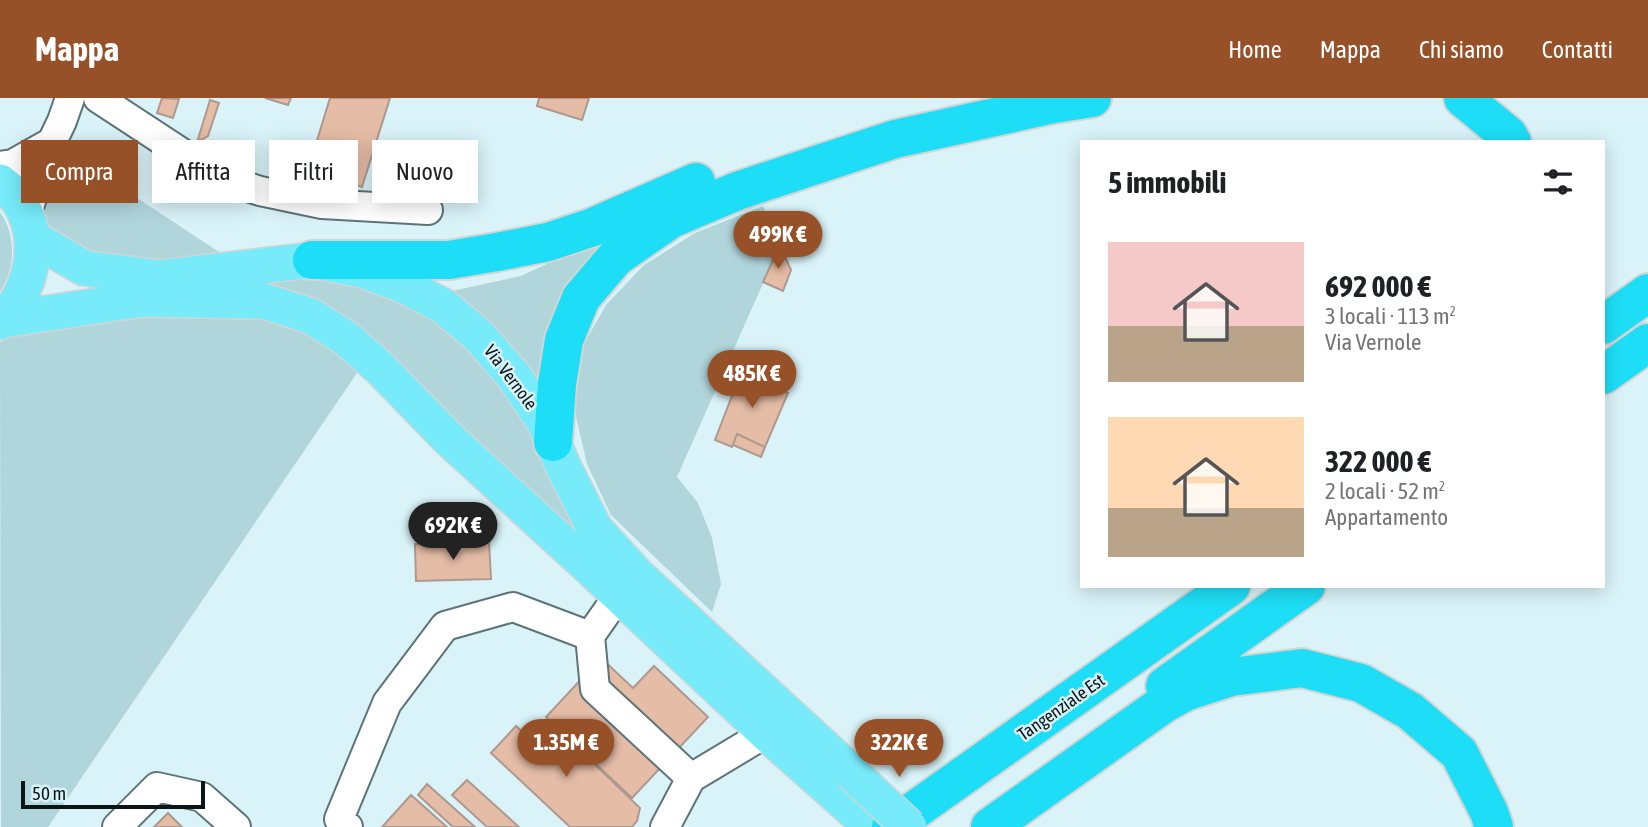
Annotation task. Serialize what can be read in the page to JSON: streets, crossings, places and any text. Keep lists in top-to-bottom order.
{
  "streets": {
    "highway": ["Tangenziale Est"],
    "main road": ["Via Vernole"]
  },
  "scale_bar": "50 m",
  "page": {
    "header": "Mappa",
    "nav": [
      "Home",
      "Mappa",
      "Chi siamo",
      "Contatti"
    ],
    "chip": [
      "Compra",
      "Affitta",
      "Filtri",
      "Nuovo"
    ],
    "heading": "5 immobili",
    "price": [
      "499K €",
      "485K €",
      "692K €",
      "1.35M €",
      "322K €"
    ],
    "list": [
      {
        "name": "692 000 €",
        "note": "3 locali · 113 m² · Via Vernole"
      },
      {
        "name": "322 000 €",
        "note": "2 locali · 52 m² · Appartamento"
      }
    ],
    "scale": "50 m"
  }
}
